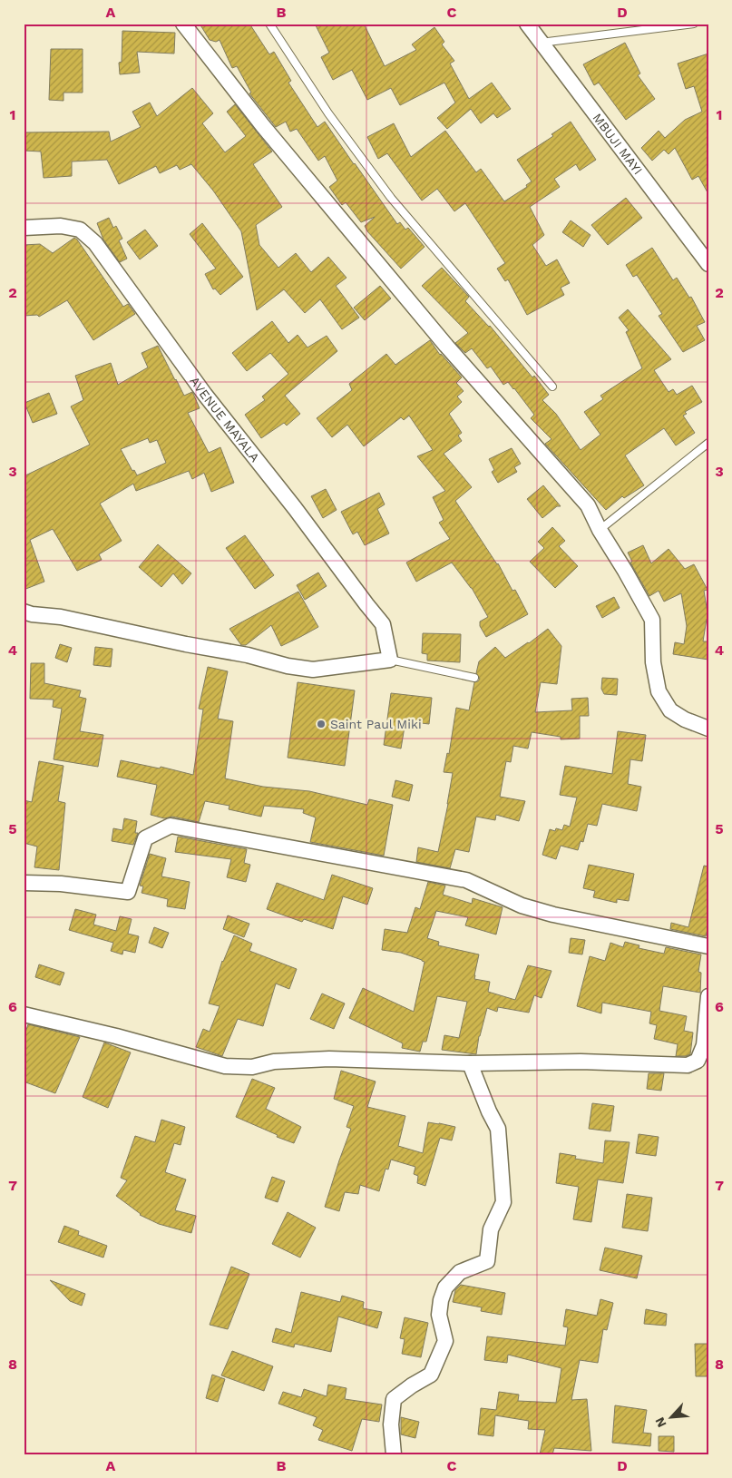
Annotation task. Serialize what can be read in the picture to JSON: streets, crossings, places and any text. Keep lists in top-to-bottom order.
{
  "streets": {
    "street": ["MBUJI MAYI", "AVENUE MAYALA"]
  },
  "places": ["Saint Paul Miki"],
  "north": "bottom left",
  "grid": {
    "columns": [
      "A",
      "B",
      "C",
      "D"
    ],
    "rows": [
      "1",
      "2",
      "3",
      "4",
      "5",
      "6",
      "7",
      "8"
    ]
  }
}
